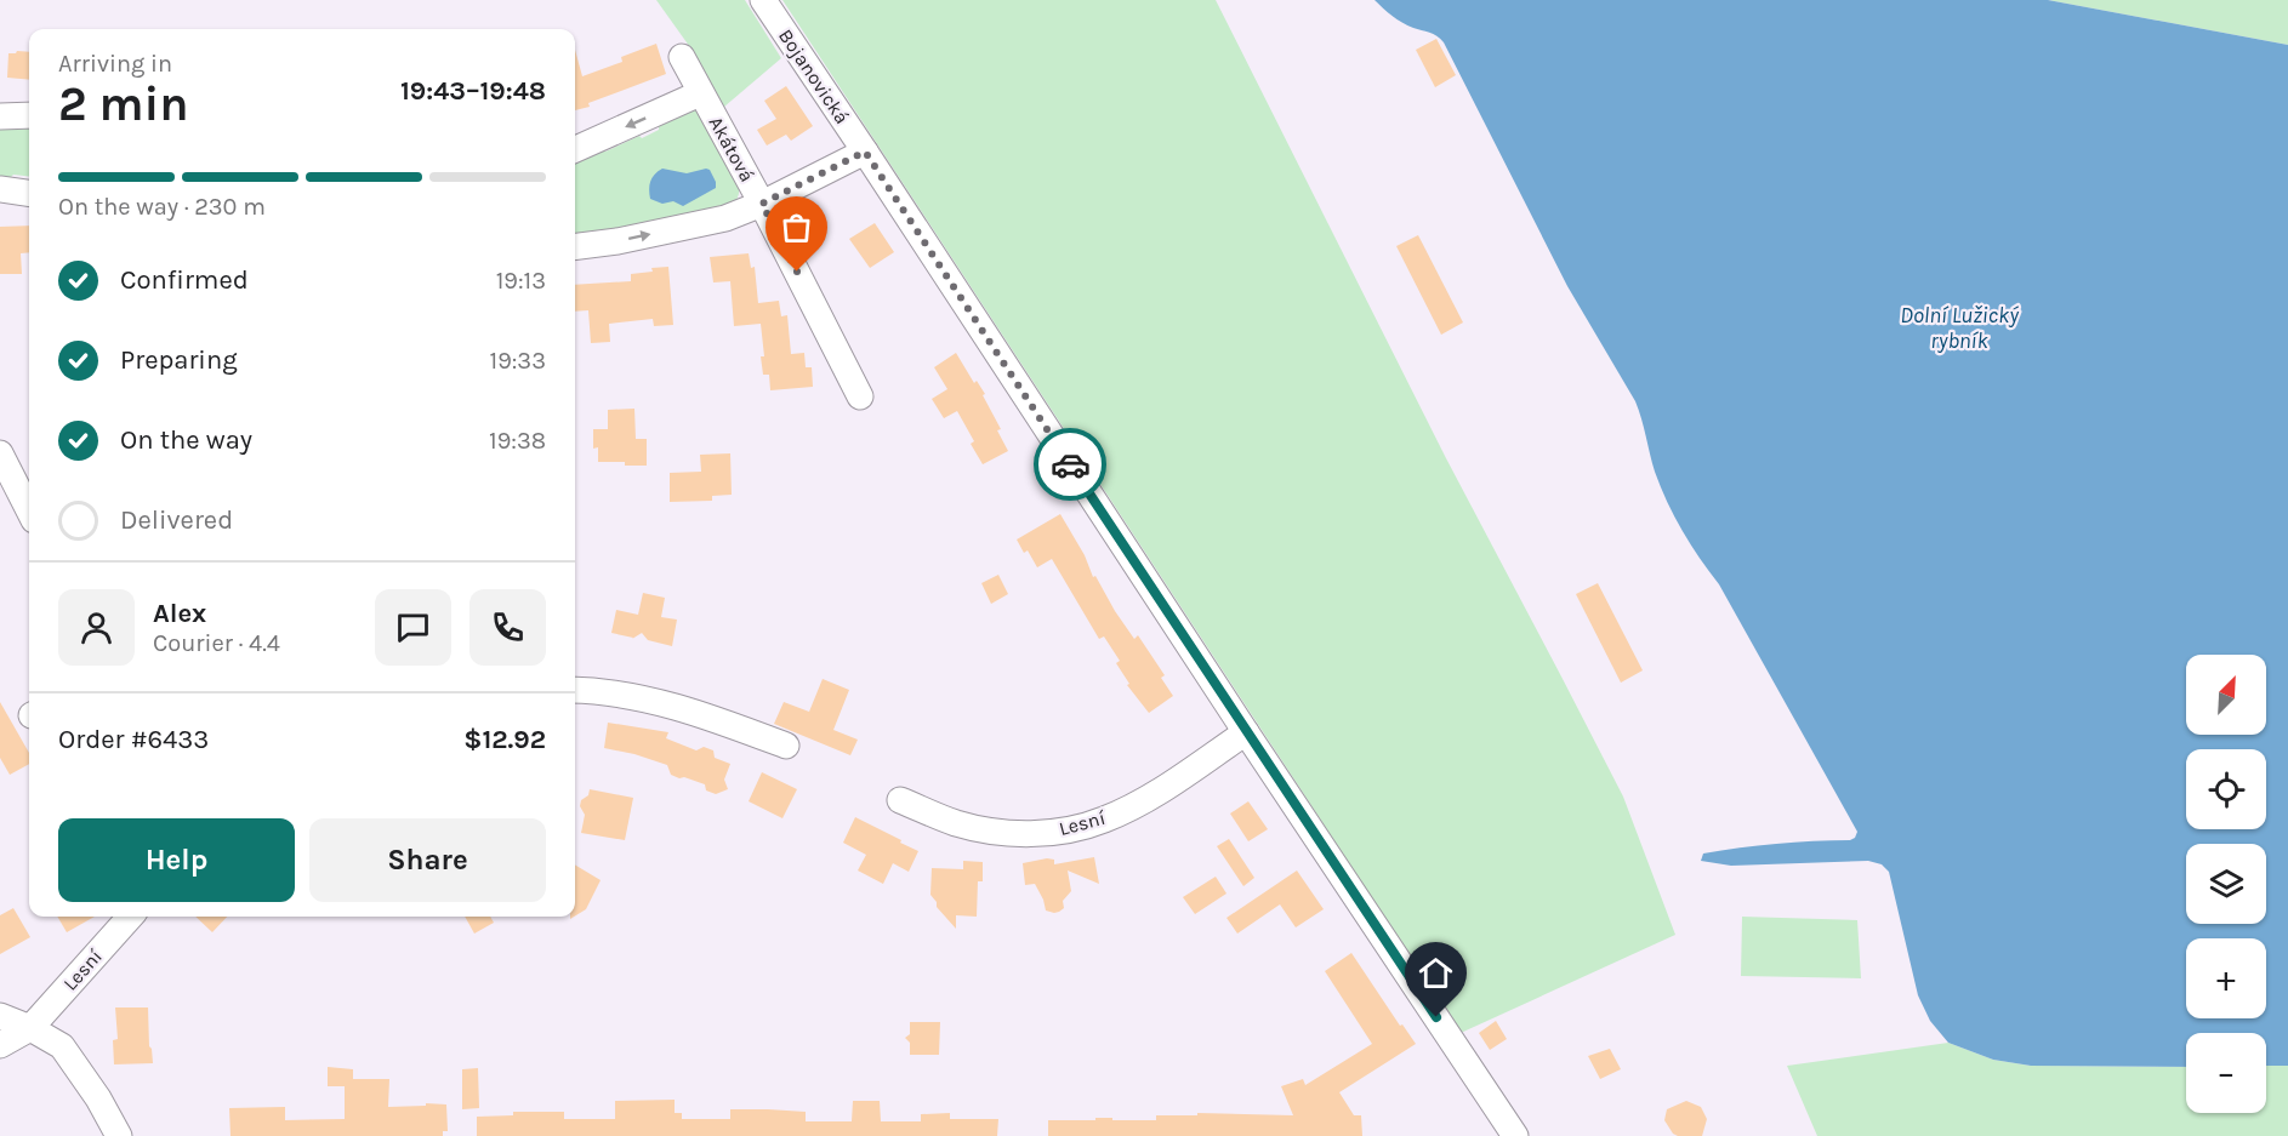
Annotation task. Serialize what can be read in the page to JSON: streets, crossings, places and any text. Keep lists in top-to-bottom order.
{
  "streets": {
    "street": ["Bojanovická", "Akátová", "Lesní"]
  },
  "crossings": [
    ["Bojanovická", "Lesní"]
  ],
  "water": ["Dolní Lužický rybník"],
  "north": "top right",
  "page": {
    "heading": ["2 min", "Arriving in", "19:43–19:48"],
    "panel": [
      "Alex",
      "Courier · 4.4",
      "Order #6433",
      "$12.92"
    ],
    "bar": "On the way · 230 m",
    "list": [
      ["Confirmed", "19:13"],
      ["Preparing", "19:33"],
      ["On the way", "19:38"],
      "Delivered"
    ],
    "map_buttons": ["+", "−"],
    "buttons": ["Help", "Share"]
  }
}
